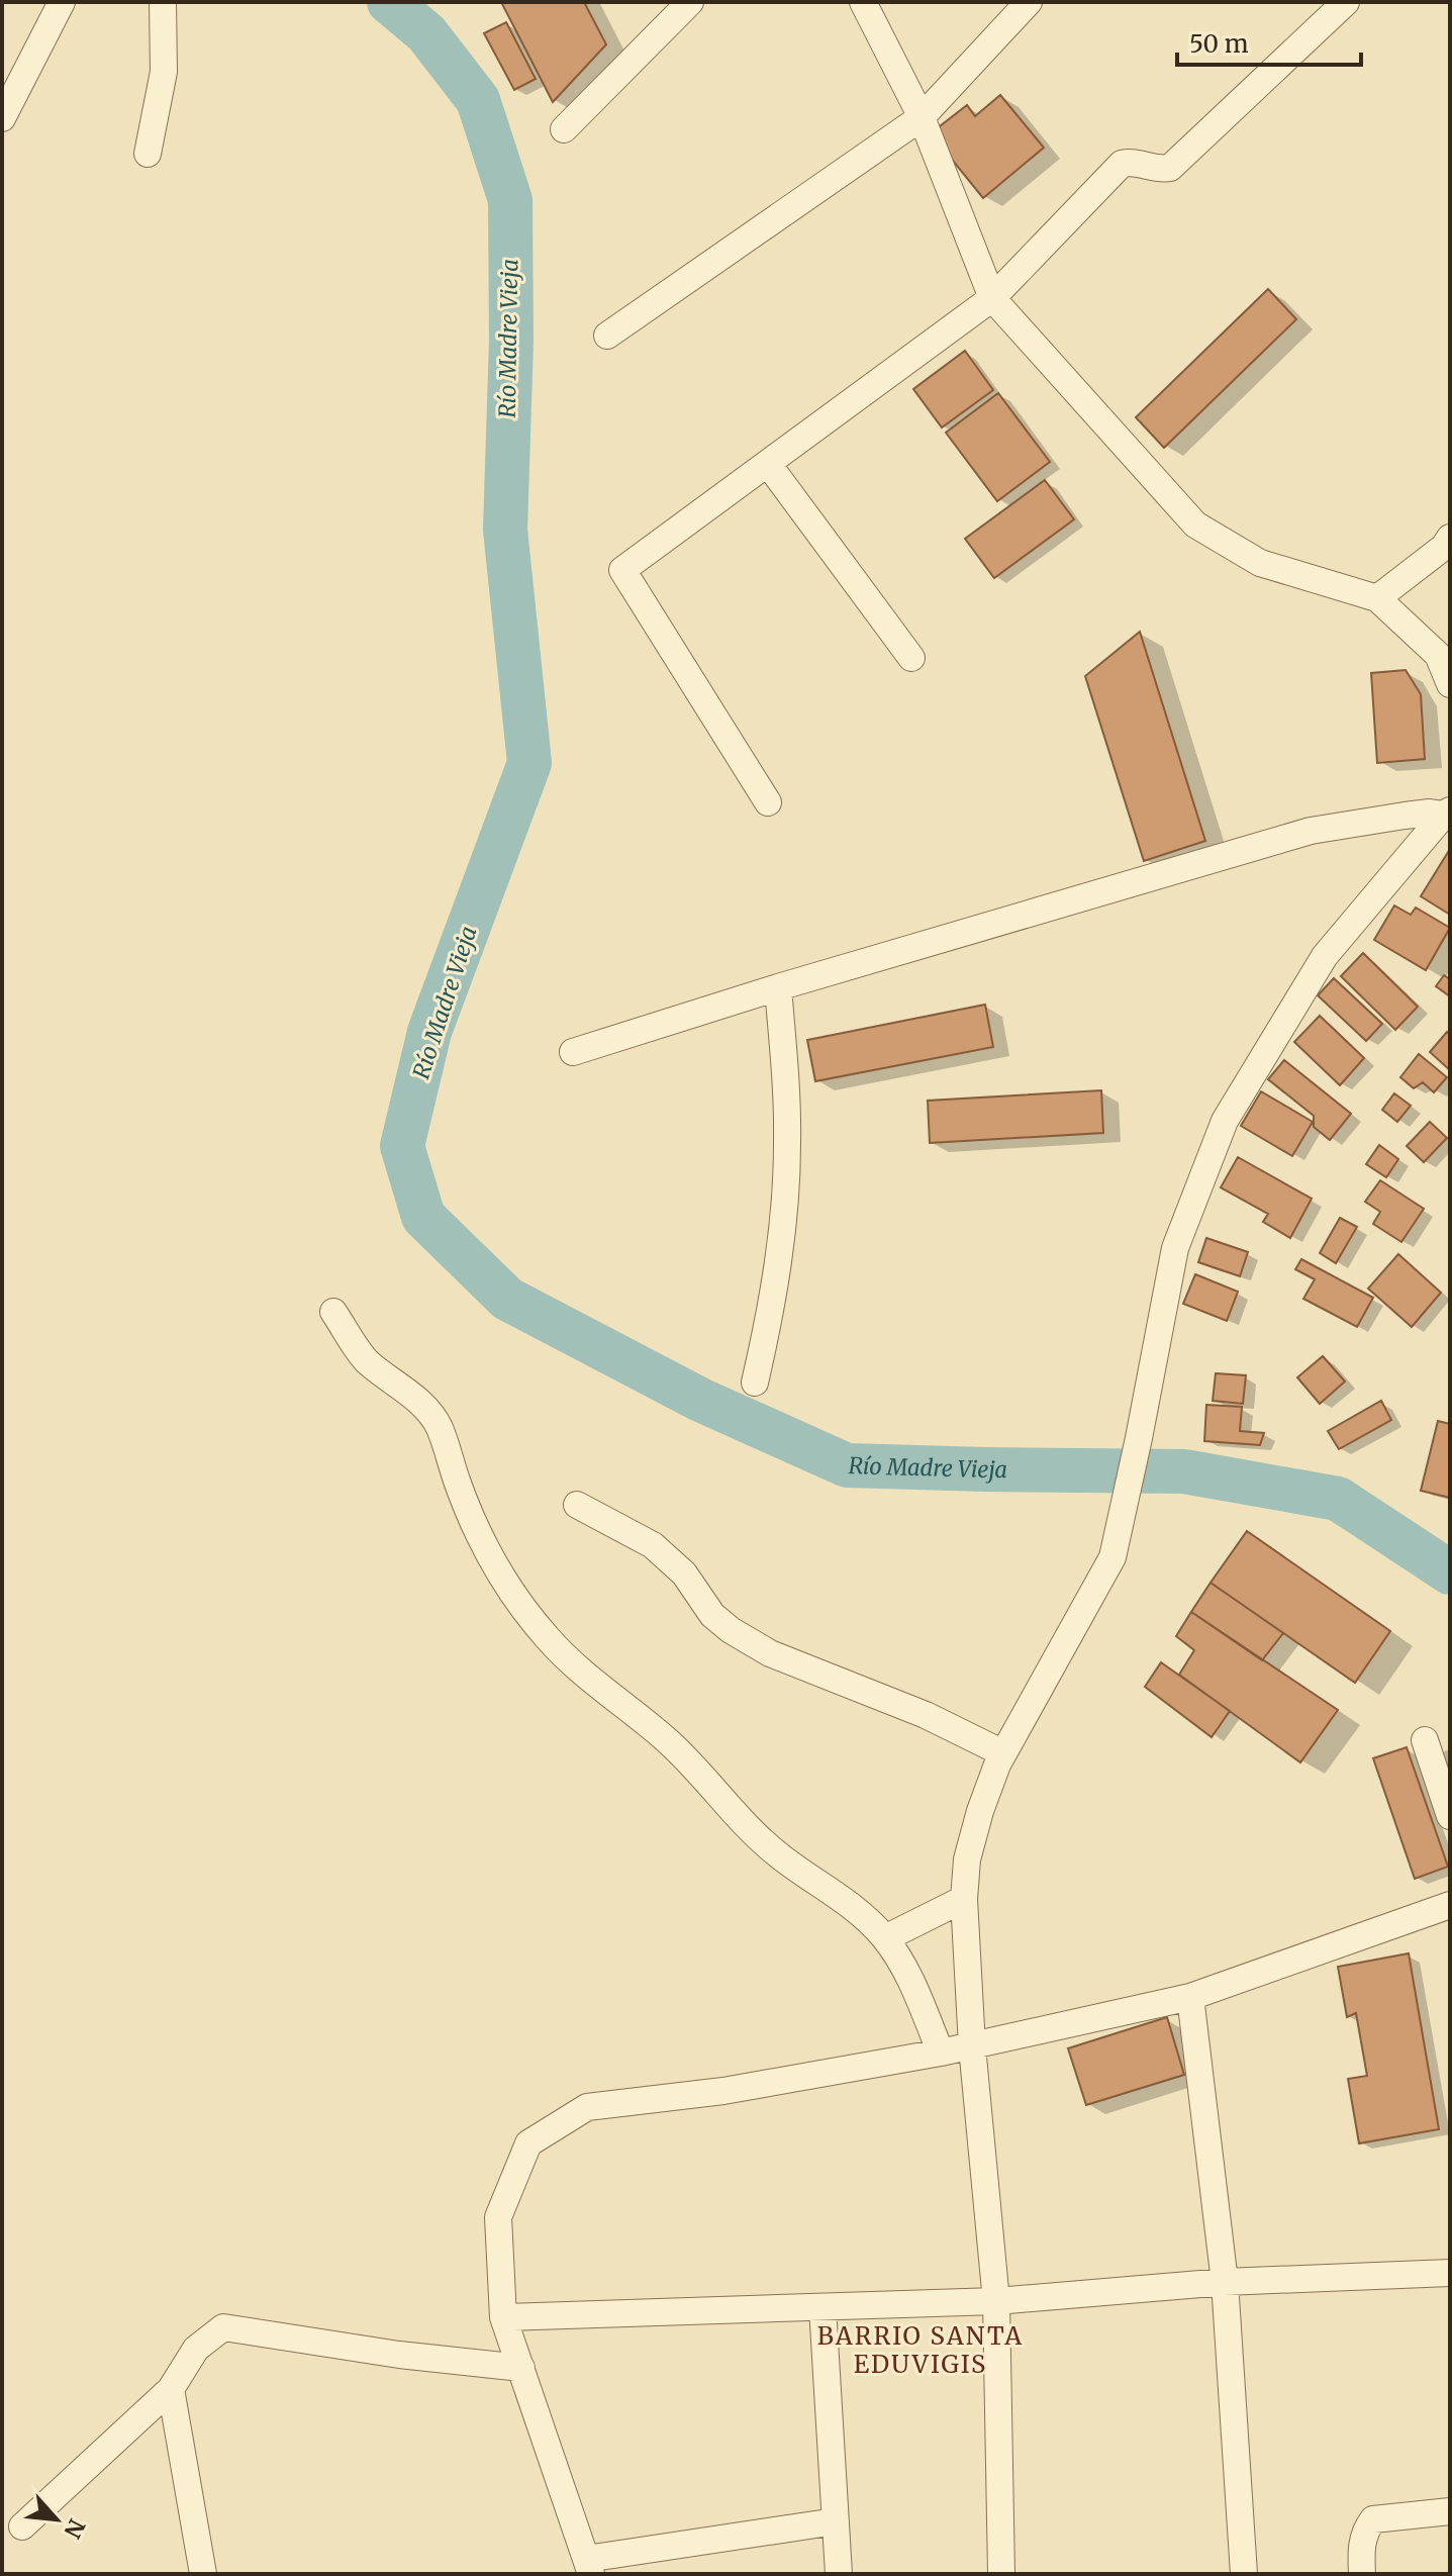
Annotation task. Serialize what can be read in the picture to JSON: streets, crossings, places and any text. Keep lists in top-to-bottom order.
{
  "districts": ["BARRIO SANTA EDUVIGIS"],
  "water": ["Río Madre Vieja"],
  "scale_bar": "50 m",
  "north": "bottom right"
}
